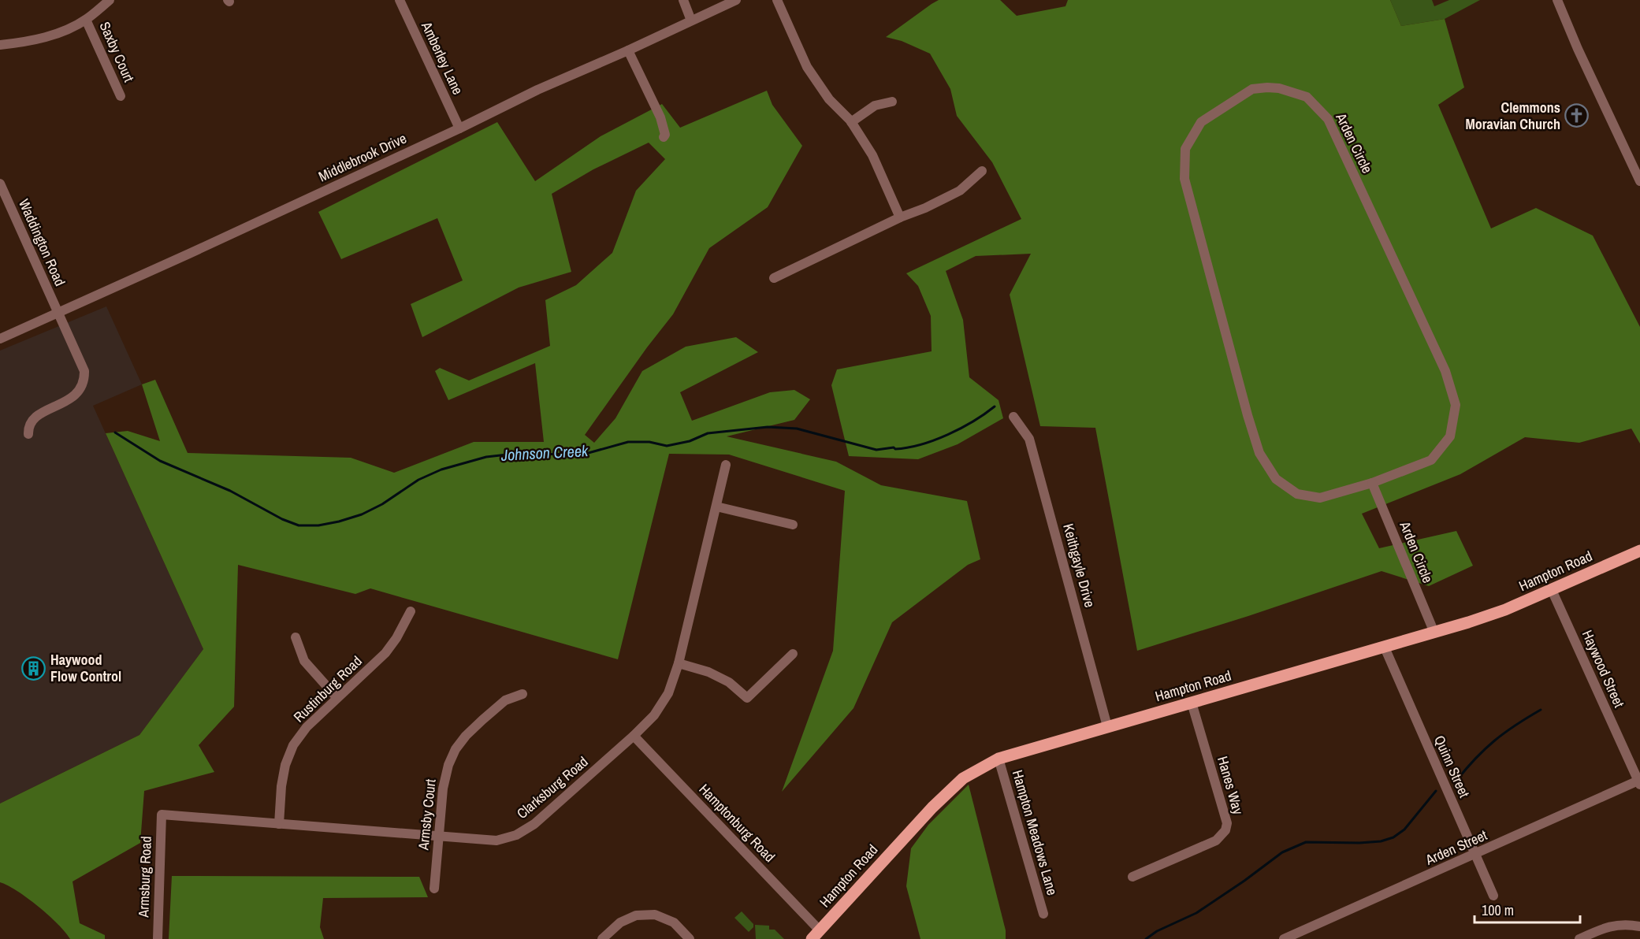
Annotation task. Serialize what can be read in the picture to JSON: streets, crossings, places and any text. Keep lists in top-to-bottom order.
{
  "streets": {
    "main road": ["Hampton Road"],
    "street": [
      "Saxby Court",
      "Amberley Lane",
      "Arden Circle",
      "Middlebrook Drive",
      "Waddington Road",
      "Keithgayle Drive",
      "Haywood Street",
      "Rustinburg Road",
      "Quinn Street",
      "Hanes Way",
      "Clarksburg Road",
      "Armsby Court",
      "Hamptonburg Road",
      "Hampton Meadows Lane",
      "Arden Street",
      "Armsburg Road"
    ]
  },
  "crossings": [
    ["Amberley Lane", "Middlebrook Drive"],
    ["Arden Circle", "Hampton Road"],
    ["Middlebrook Drive", "Waddington Road"],
    ["Keithgayle Drive", "Hampton Road"],
    ["Hampton Road", "Haywood Street"],
    ["Hampton Road", "Quinn Street"],
    ["Hampton Road", "Hanes Way"],
    ["Hampton Road", "Hamptonburg Road"],
    ["Hampton Road", "Hampton Meadows Lane"],
    ["Haywood Street", "Arden Street"],
    ["Rustinburg Road", "Clarksburg Road"],
    ["Quinn Street", "Arden Street"],
    ["Clarksburg Road", "Armsby Court"],
    ["Clarksburg Road", "Hamptonburg Road"],
    ["Clarksburg Road", "Armsburg Road"]
  ],
  "water": ["Johnson Creek"],
  "places": {
    "church": ["Clemmons Moravian Church"],
    "building": ["Haywood Flow Control"]
  },
  "scale_bar": "100 m"
}
